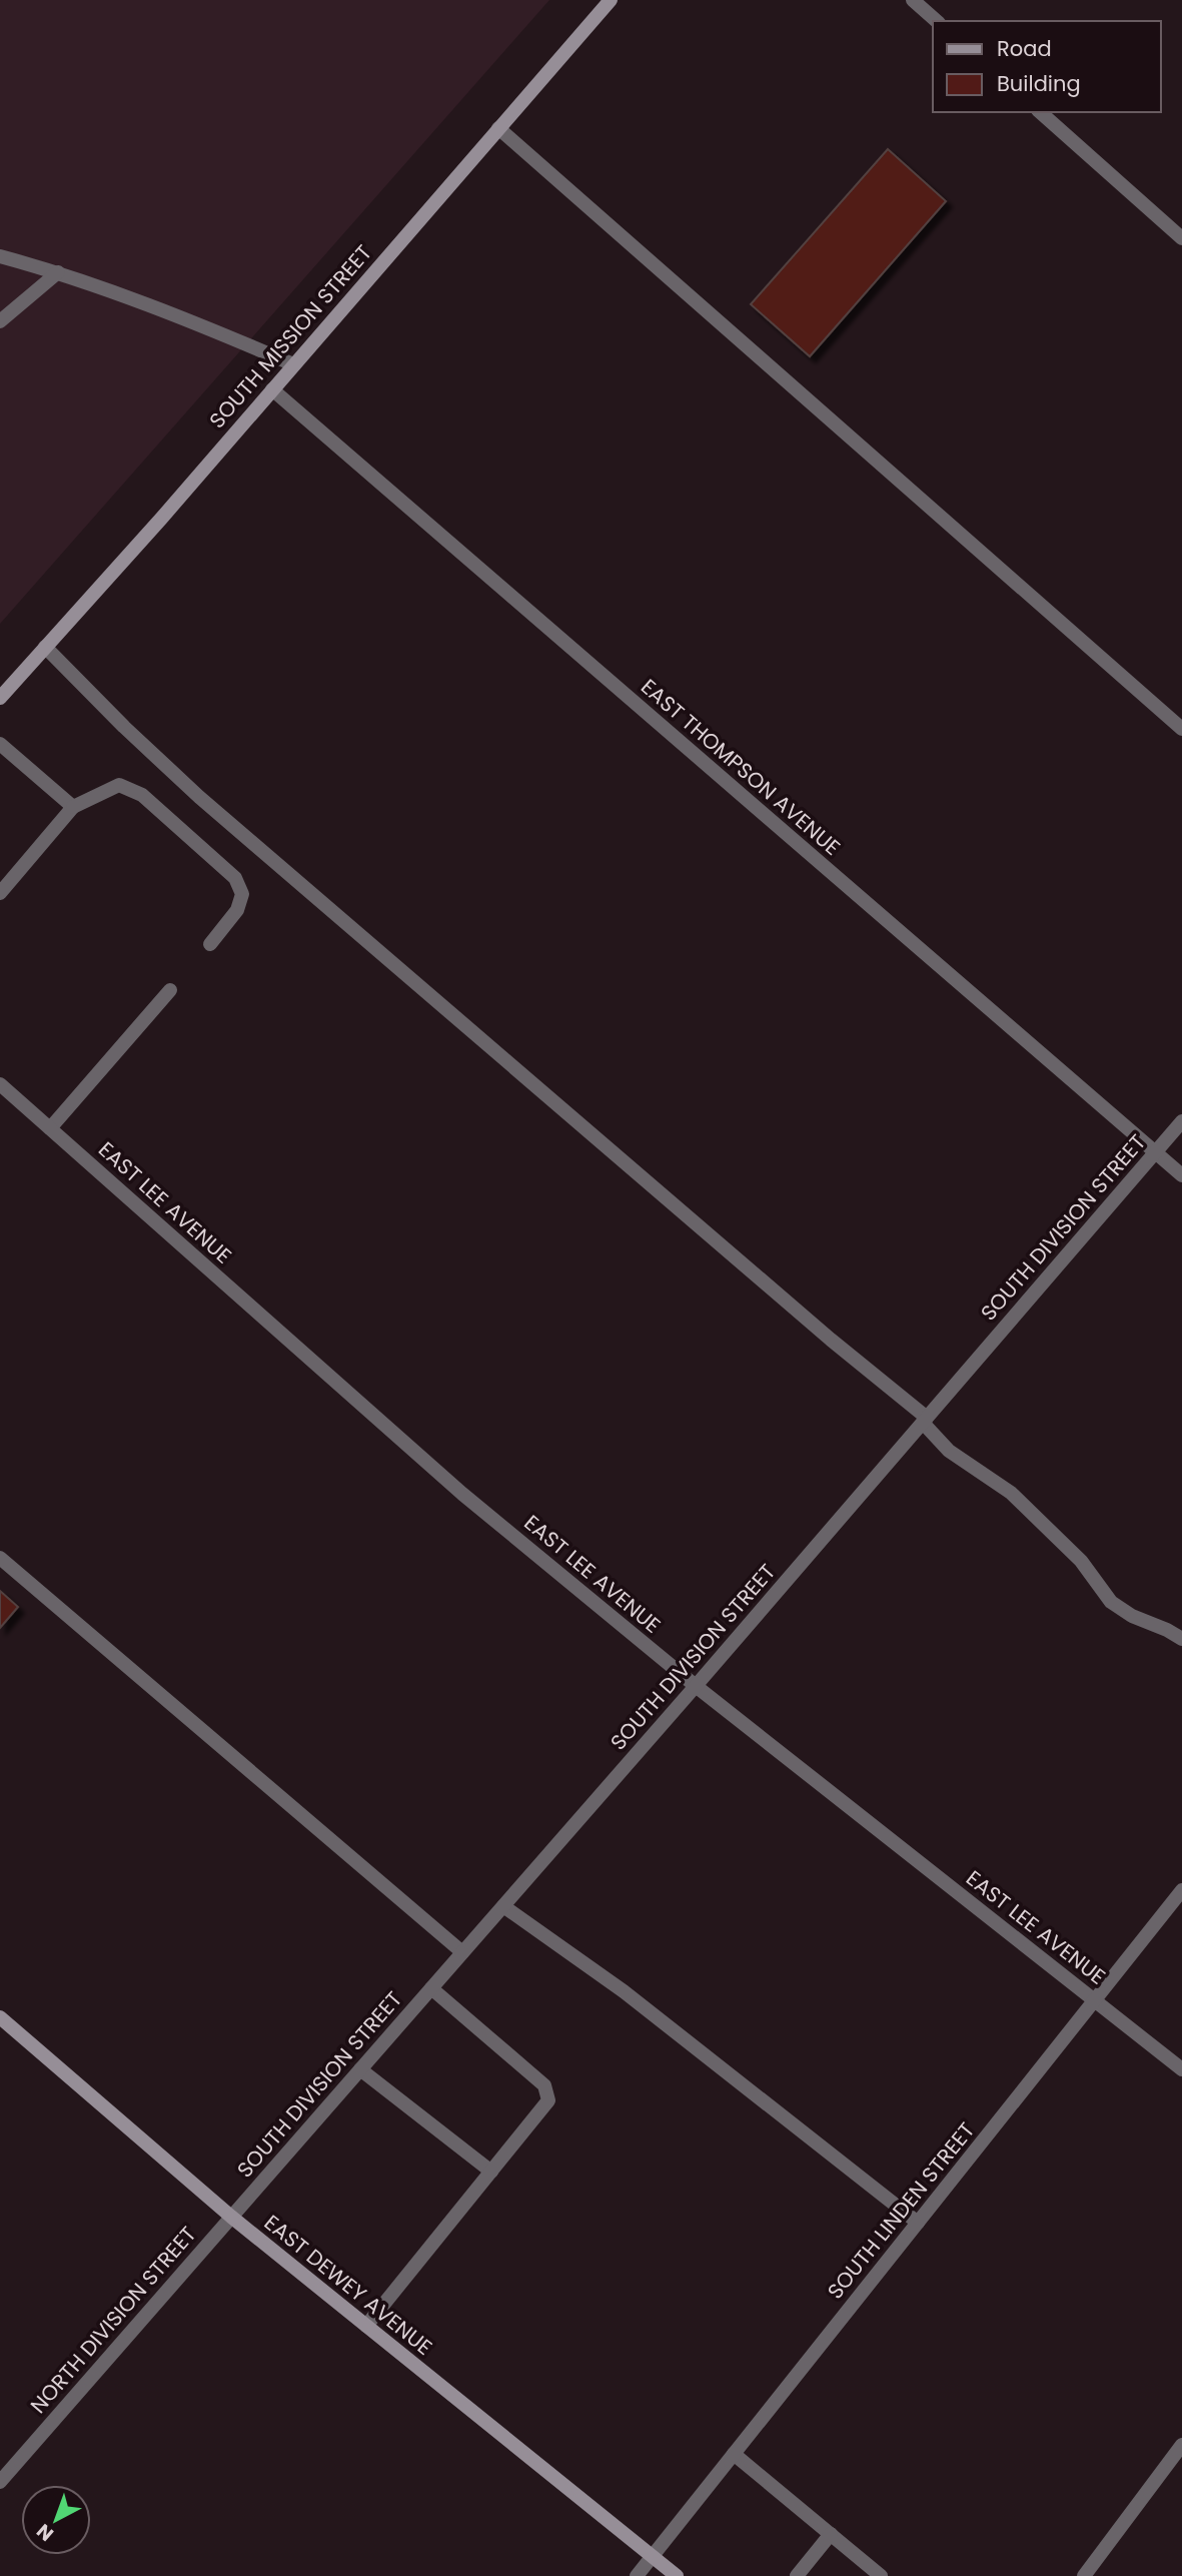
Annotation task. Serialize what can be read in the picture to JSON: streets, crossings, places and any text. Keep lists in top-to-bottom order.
{
  "streets": {
    "main road": ["SOUTH MISSION STREET", "EAST DEWEY AVENUE"],
    "street": [
      "EAST THOMPSON AVENUE",
      "EAST LEE AVENUE",
      "SOUTH DIVISION STREET",
      "SOUTH LINDEN STREET",
      "NORTH DIVISION STREET"
    ]
  },
  "crossings": [
    ["SOUTH MISSION STREET", "EAST THOMPSON AVENUE"],
    ["EAST THOMPSON AVENUE", "SOUTH DIVISION STREET"],
    ["EAST LEE AVENUE", "SOUTH DIVISION STREET"],
    ["EAST LEE AVENUE", "SOUTH LINDEN STREET"],
    ["SOUTH DIVISION STREET", "EAST DEWEY AVENUE"],
    ["SOUTH DIVISION STREET", "NORTH DIVISION STREET"],
    ["SOUTH LINDEN STREET", "EAST DEWEY AVENUE"],
    ["EAST DEWEY AVENUE", "NORTH DIVISION STREET"]
  ],
  "legend": ["Road", "Building"],
  "north": "bottom left"
}
